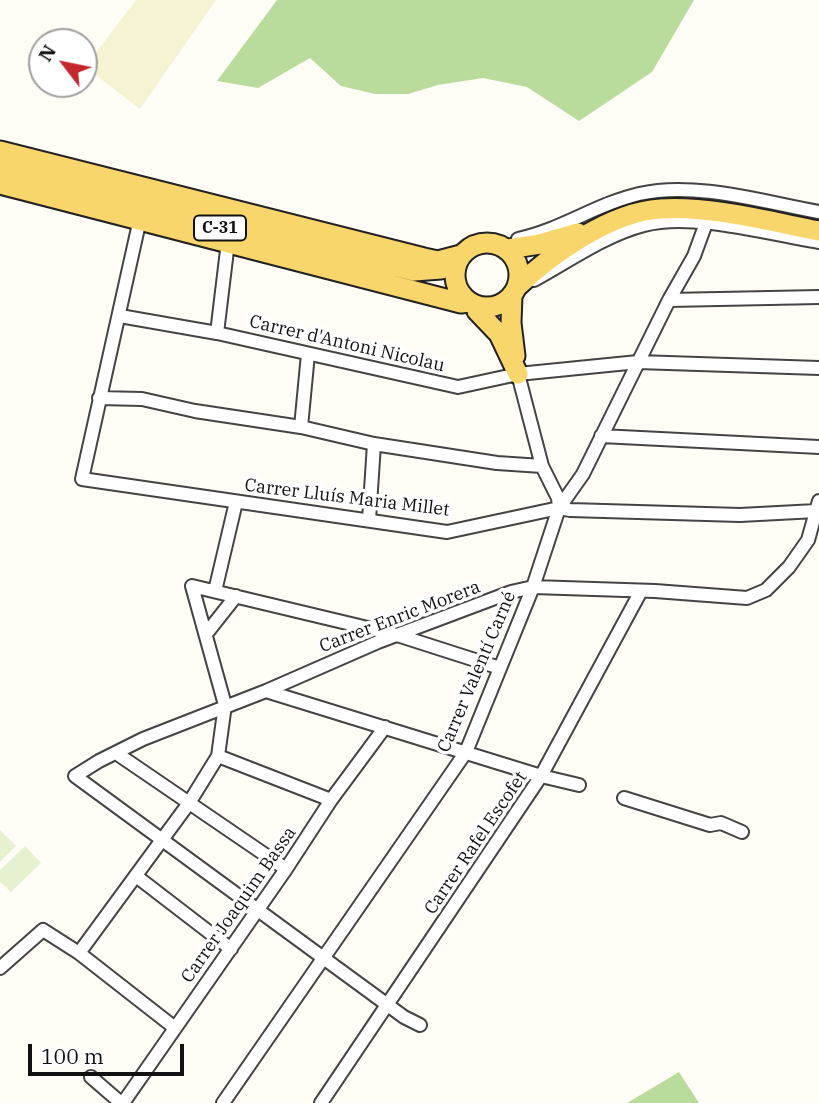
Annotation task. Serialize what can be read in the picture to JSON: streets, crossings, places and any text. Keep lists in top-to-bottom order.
{
  "streets": {
    "main road": ["C-31"],
    "street": [
      "Carrer d'Antoni Nicolau",
      "Carrer Lluís Maria Millet",
      "Carrer Enric Morera",
      "Carrer Valentí Carné",
      "Carrer Rafel Escofet",
      "Carrer Joaquim Bassa"
    ]
  },
  "crossings": [
    ["Carrer d'Antoni Nicolau", "Carrer Valentí Carné"],
    ["Carrer Lluís Maria Millet", "Carrer Valentí Carné"],
    ["Carrer Enric Morera", "Carrer Valentí Carné"],
    ["Carrer Enric Morera", "Carrer Rafel Escofet"]
  ],
  "scale_bar": "100 m",
  "north": "top left"
}
